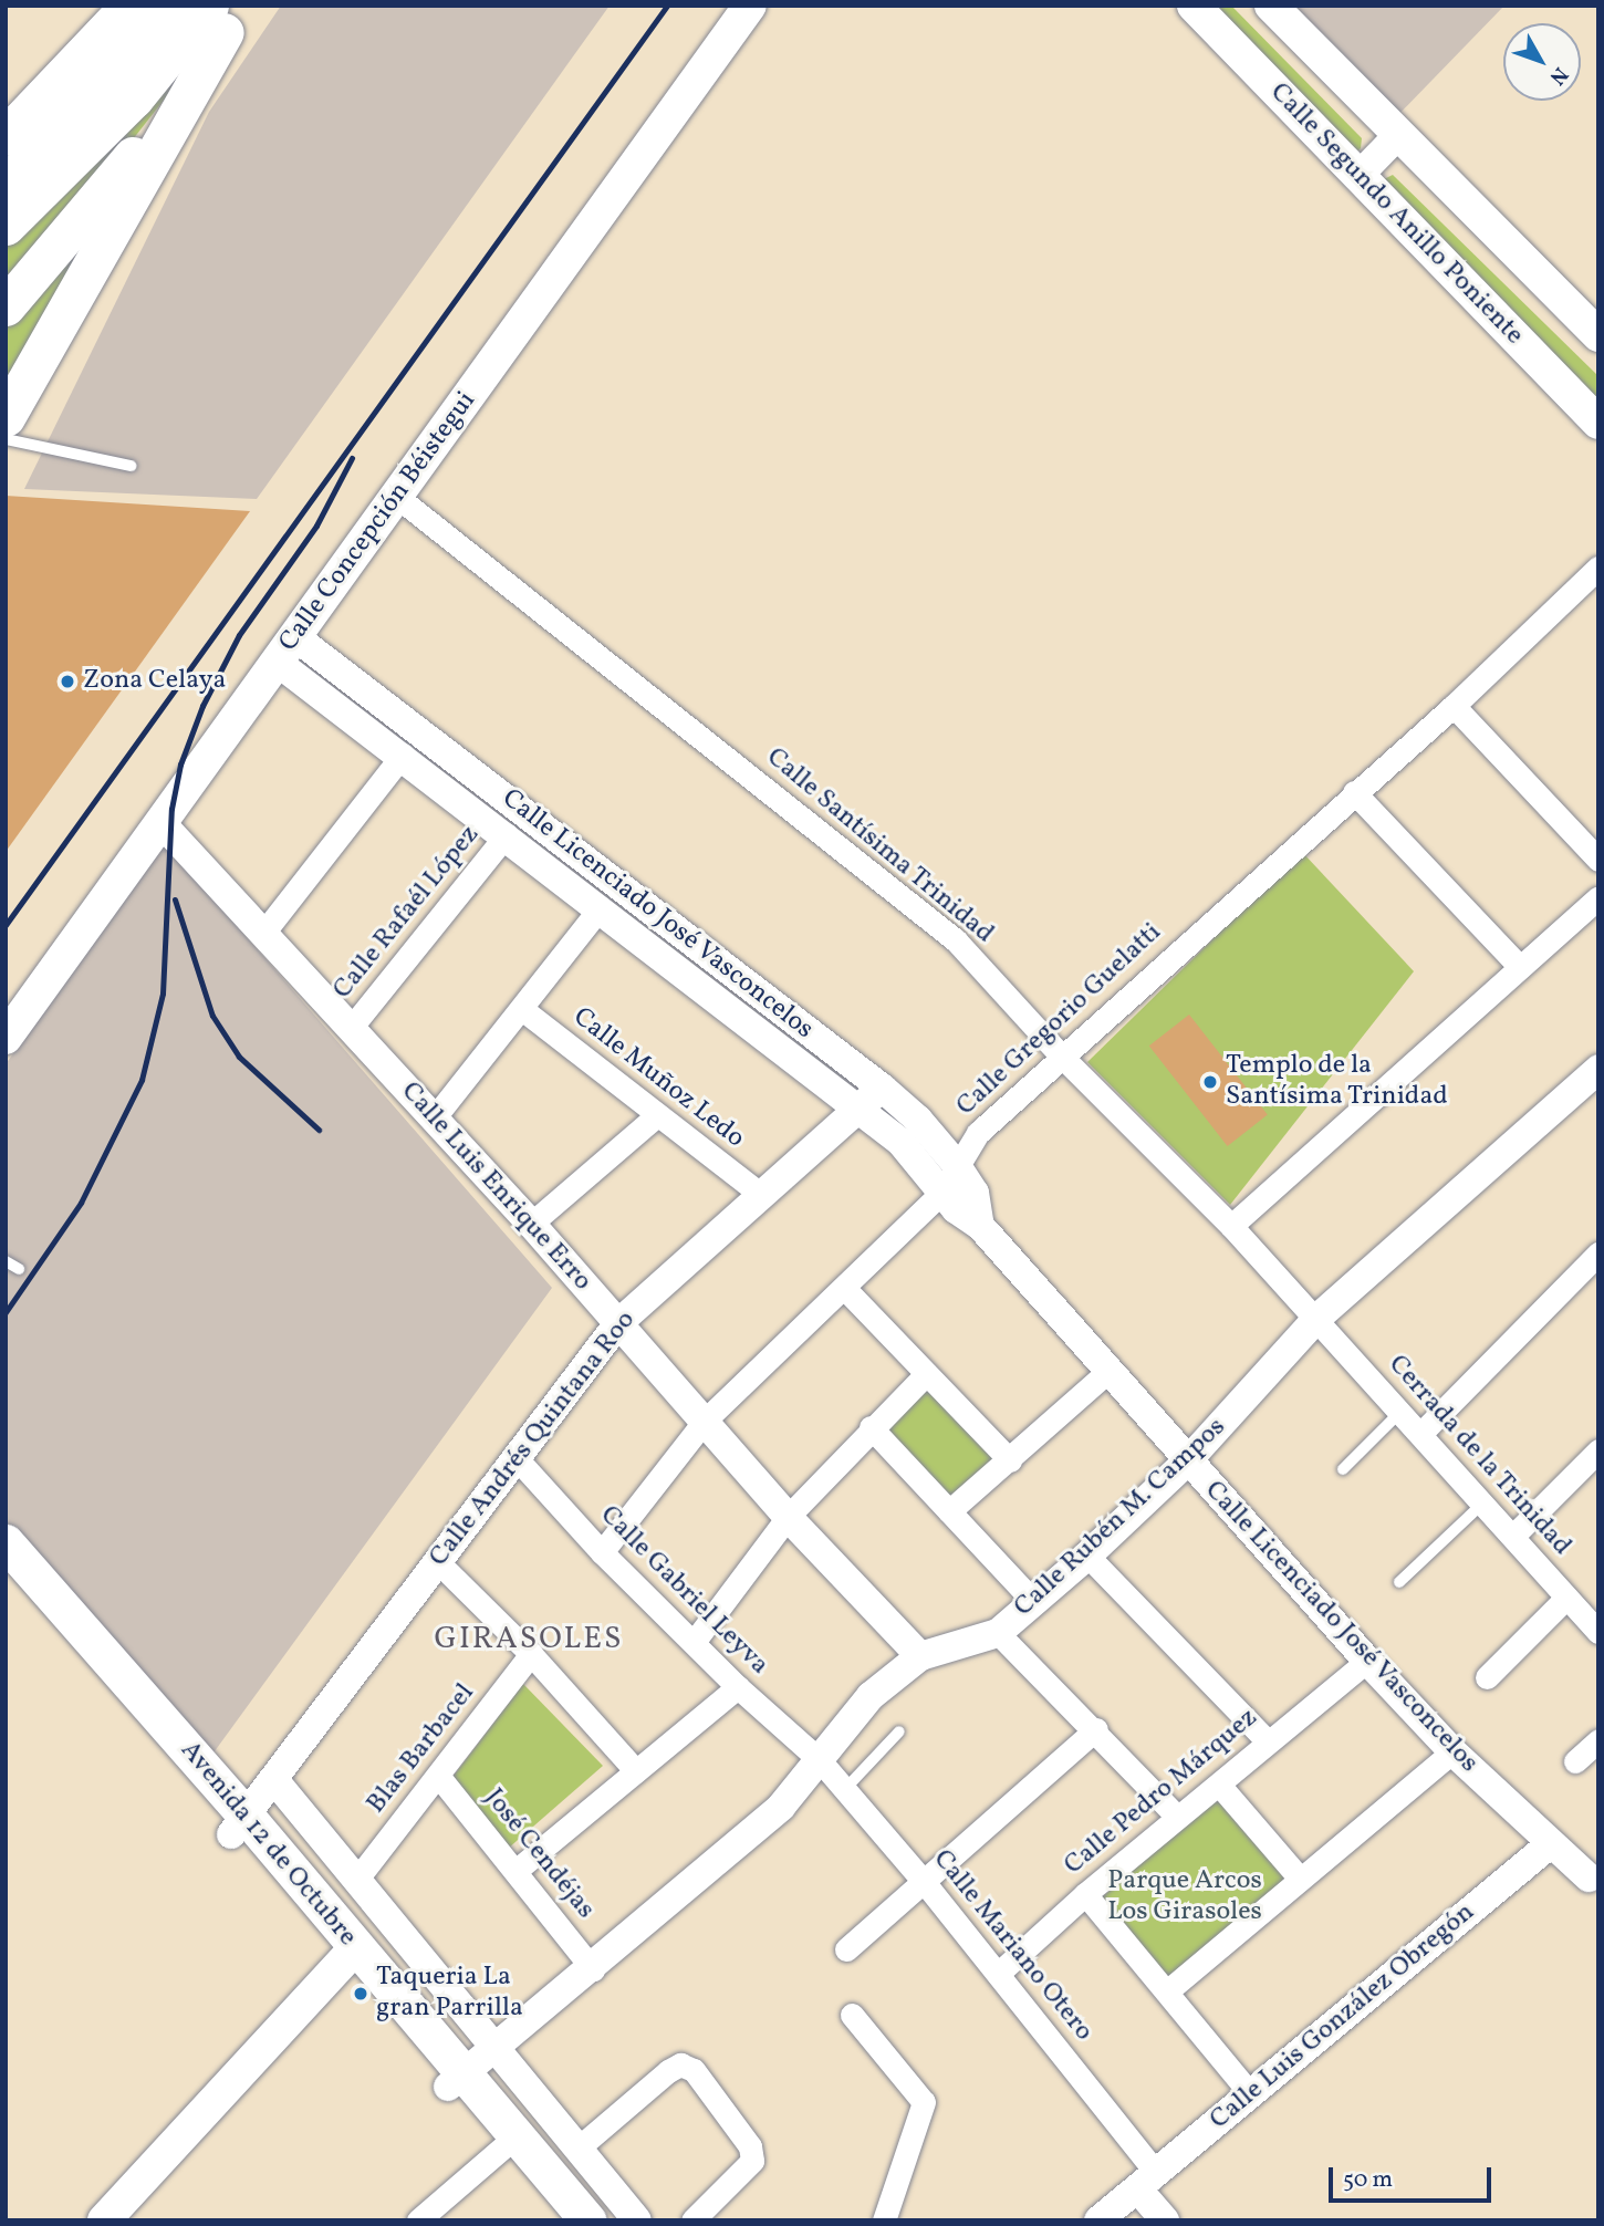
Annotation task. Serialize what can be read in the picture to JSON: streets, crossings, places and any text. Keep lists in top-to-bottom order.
{
  "streets": {
    "main road": ["Calle Segundo Anillo Poniente", "Calle Concepción Béistegui", "Avenida 12 de Octubre"],
    "street": [
      "Calle Santísima Trinidad",
      "Calle Rafaél López",
      "Calle Licenciado José Vasconcelos",
      "Calle Gregorio Guelatti",
      "Calle Muñoz Ledo",
      "Calle Luis Enrique Erro",
      "Calle Andrés Quintana Roo",
      "Cerrada de la Trinidad",
      "Calle Rubén M. Campos",
      "Calle Gabriel Leyva",
      "Blas Barbacel",
      "Calle Pedro Márquez",
      "José Cendéjas",
      "Calle Mariano Otero",
      "Calle Luis González Obregón"
    ]
  },
  "crossings": [
    ["Calle Concepción Béistegui", "Calle Santísima Trinidad"],
    ["Calle Concepción Béistegui", "Calle Licenciado José Vasconcelos"],
    ["Calle Concepción Béistegui", "Calle Luis Enrique Erro"],
    ["Calle Santísima Trinidad", "Calle Gregorio Guelatti"],
    ["Calle Santísima Trinidad", "Cerrada de la Trinidad"],
    ["Calle Santísima Trinidad", "Calle Rubén M. Campos"],
    ["Calle Rafaél López", "Calle Licenciado José Vasconcelos"],
    ["Calle Rafaél López", "Calle Luis Enrique Erro"],
    ["Calle Licenciado José Vasconcelos", "Calle Gregorio Guelatti"],
    ["Calle Licenciado José Vasconcelos", "Calle Andrés Quintana Roo"],
    ["Calle Licenciado José Vasconcelos", "Calle Rubén M. Campos"],
    ["Calle Licenciado José Vasconcelos", "Calle Pedro Márquez"],
    ["Calle Licenciado José Vasconcelos", "Calle Luis González Obregón"],
    ["Calle Gregorio Guelatti", "Calle Luis Enrique Erro"],
    ["Calle Gregorio Guelatti", "Calle Gabriel Leyva"],
    ["Calle Muñoz Ledo", "Calle Andrés Quintana Roo"],
    ["Calle Luis Enrique Erro", "Calle Andrés Quintana Roo"],
    ["Calle Luis Enrique Erro", "Calle Rubén M. Campos"],
    ["Calle Andrés Quintana Roo", "Calle Gabriel Leyva"],
    ["Calle Andrés Quintana Roo", "Avenida 12 de Octubre"],
    ["Cerrada de la Trinidad", "Calle Rubén M. Campos"],
    ["Calle Rubén M. Campos", "Calle Gabriel Leyva"],
    ["Calle Rubén M. Campos", "Avenida 12 de Octubre"],
    ["Calle Rubén M. Campos", "José Cendéjas"],
    ["Calle Rubén M. Campos", "Calle Mariano Otero"],
    ["Calle Gabriel Leyva", "Calle Mariano Otero"],
    ["Blas Barbacel", "José Cendéjas"],
    ["Calle Pedro Márquez", "Calle Mariano Otero"],
    ["Calle Mariano Otero", "Calle Luis González Obregón"]
  ],
  "districts": ["GIRASOLES"],
  "parks": ["Parque Arcos Los Girasoles"],
  "places": ["Zona Celaya", "Templo de la Santísima Trinidad", "Taqueria La gran Parrilla"],
  "scale_bar": "50 m",
  "north": "bottom right"
}
